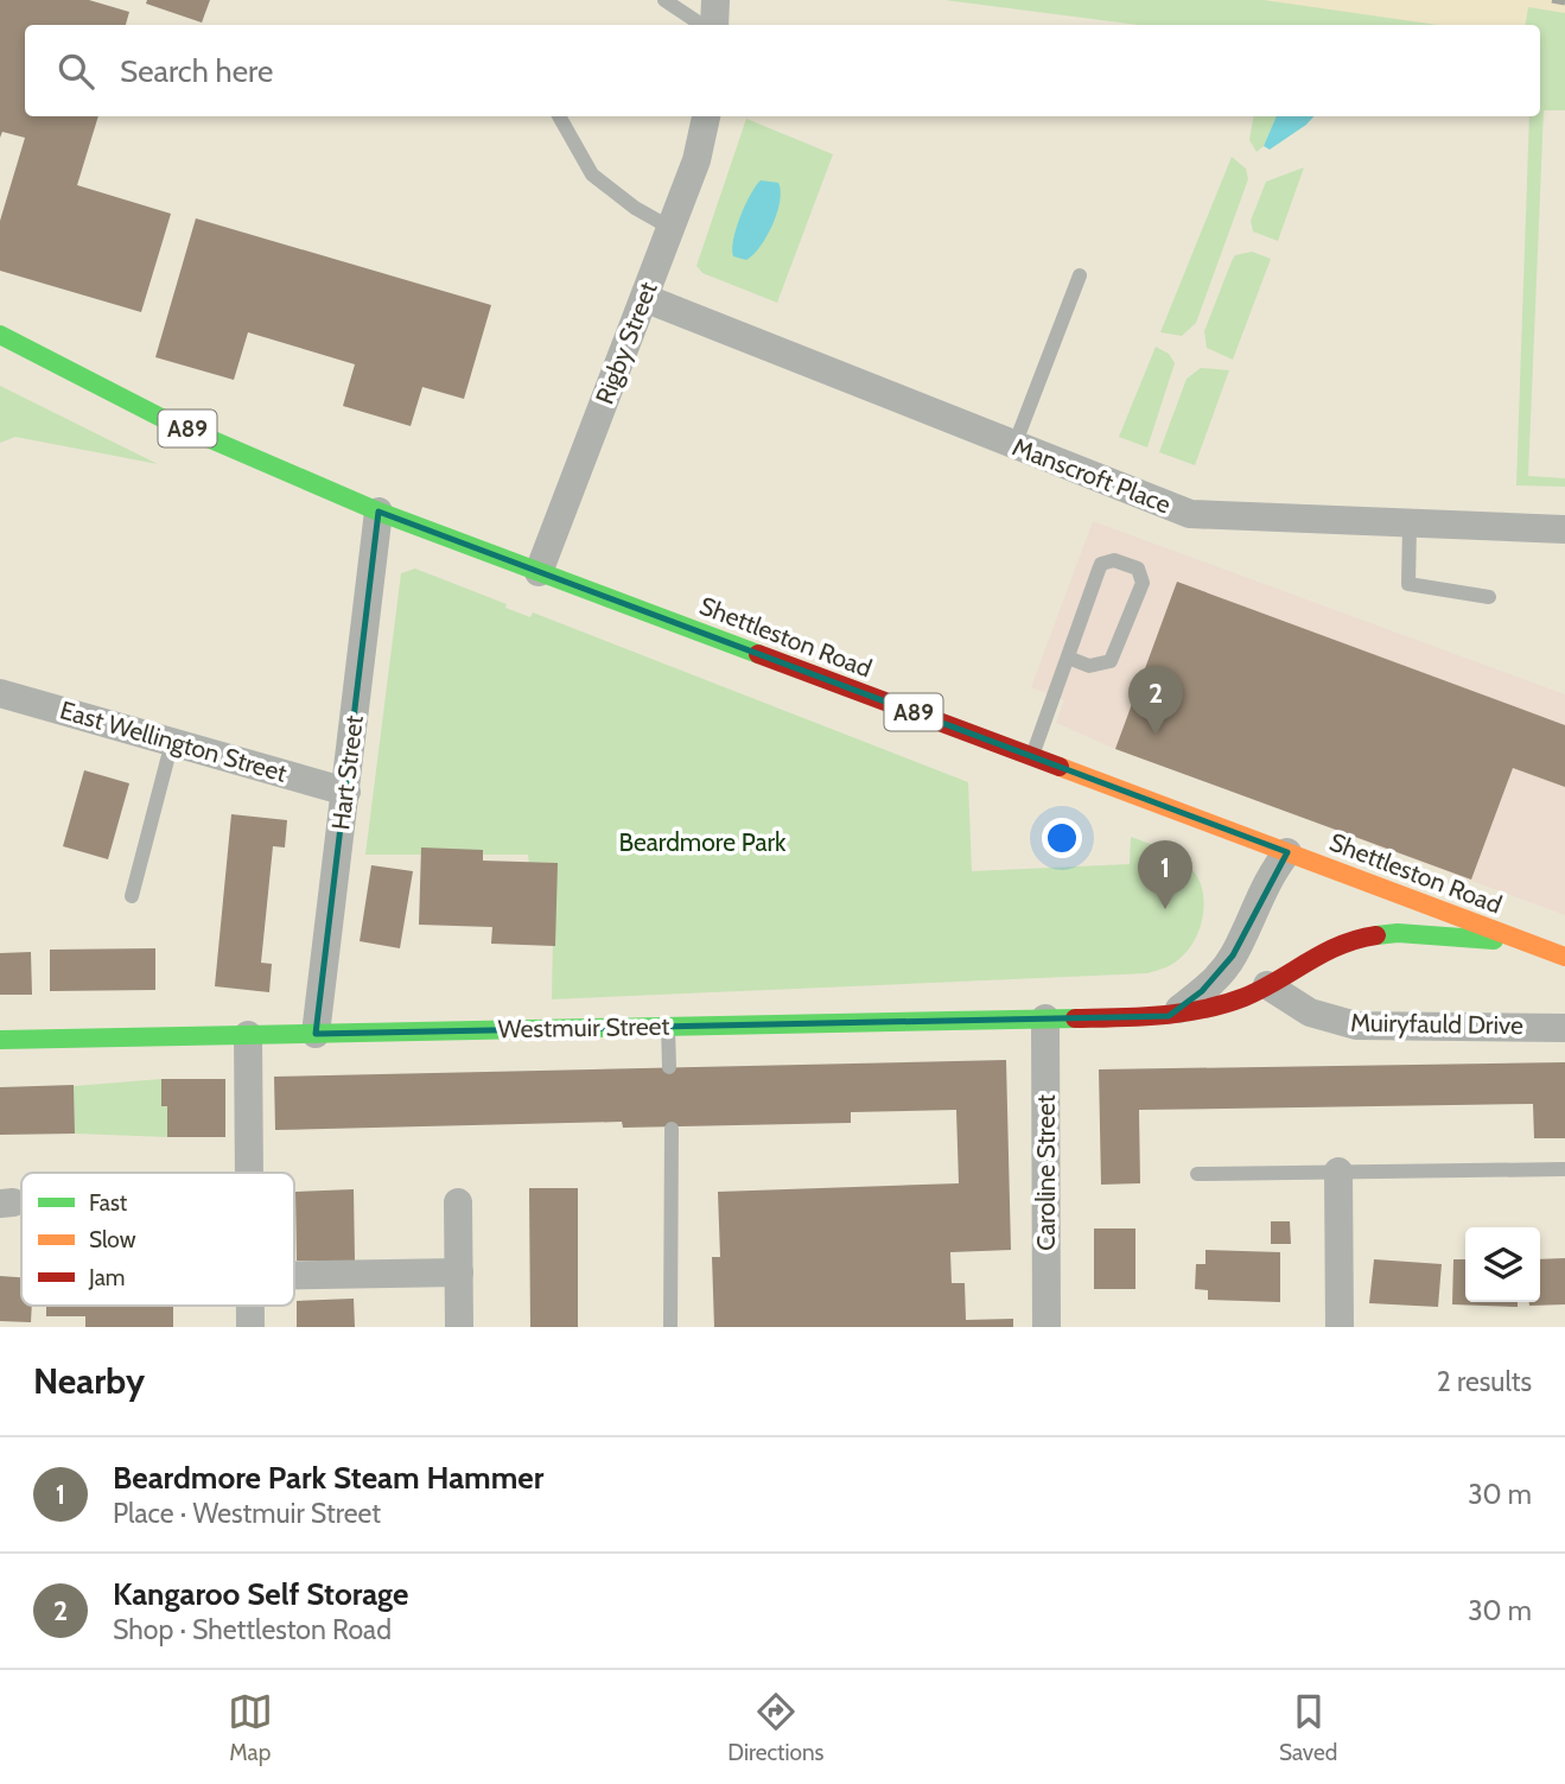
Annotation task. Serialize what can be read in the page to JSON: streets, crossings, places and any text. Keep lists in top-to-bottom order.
{
  "streets": {
    "main road": ["A89", "Shettleston Road", "Westmuir Street"],
    "street": [
      "Rigby Street",
      "Manscroft Place",
      "East Wellington Street",
      "Hart Street",
      "Muiryfauld Drive",
      "Caroline Street"
    ]
  },
  "crossings": [
    ["Rigby Street", "Manscroft Place"],
    ["Rigby Street", "Shettleston Road"],
    ["Shettleston Road", "Hart Street"],
    ["Shettleston Road", "Westmuir Street"],
    ["East Wellington Street", "Hart Street"],
    ["Hart Street", "Westmuir Street"],
    ["Muiryfauld Drive", "Westmuir Street"],
    ["Westmuir Street", "Caroline Street"]
  ],
  "parks": ["Beardmore Park"],
  "legend": ["Fast", "Slow", "Jam"],
  "page": {
    "search": "Search here",
    "pins": ["2", "1"],
    "heading": ["Nearby", "2 results"],
    "list": [
      {
        "mark": "1",
        "name": "Beardmore Park Steam Hammer",
        "note": "Place · Westmuir Street",
        "value": "30 m"
      },
      {
        "mark": "2",
        "name": "Kangaroo Self Storage",
        "note": "Shop · Shettleston Road",
        "value": "30 m"
      }
    ],
    "nav": ["Map", "Directions", "Saved"]
  }
}
